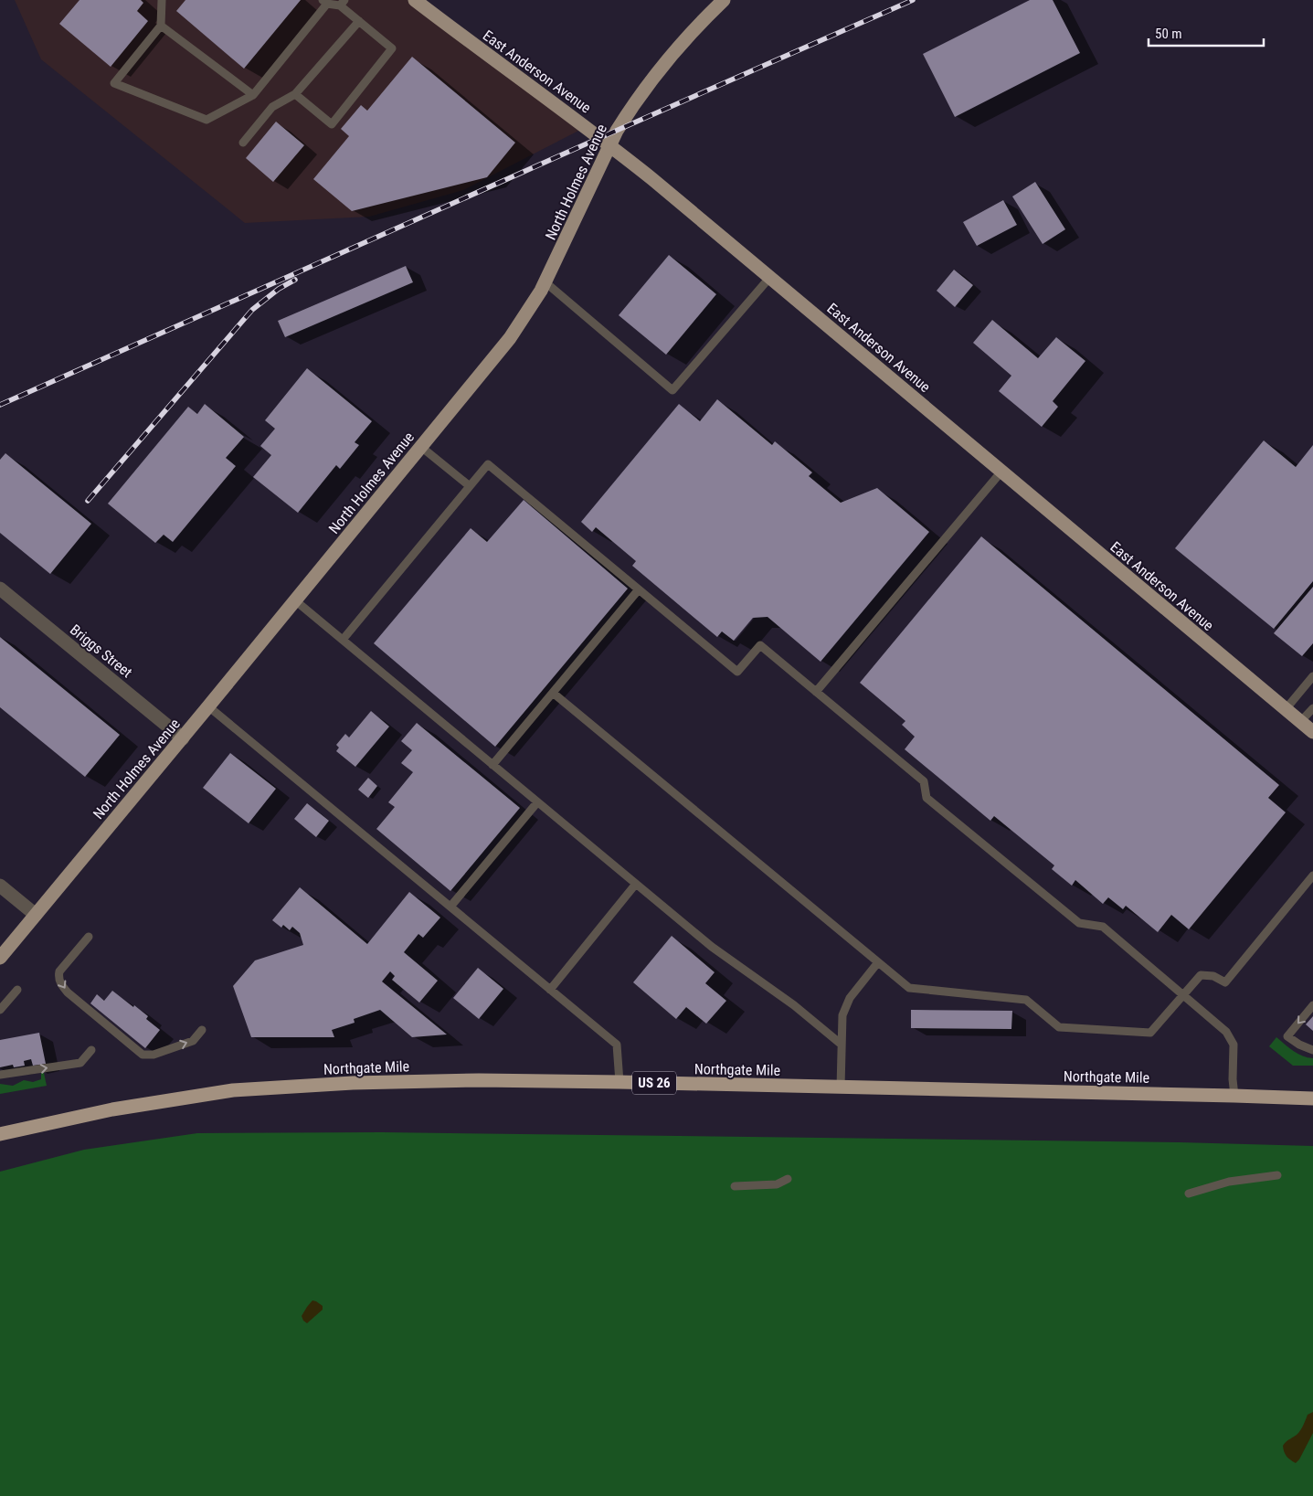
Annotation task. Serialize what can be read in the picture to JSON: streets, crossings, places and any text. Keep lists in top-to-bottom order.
{
  "streets": {
    "highway": ["Northgate Mile", "US 26"],
    "main road": ["East Anderson Avenue", "North Holmes Avenue"],
    "street": ["Briggs Street"]
  },
  "crossings": [
    ["East Anderson Avenue", "North Holmes Avenue"],
    ["North Holmes Avenue", "Briggs Street"]
  ],
  "scale_bar": "50 m"
}
